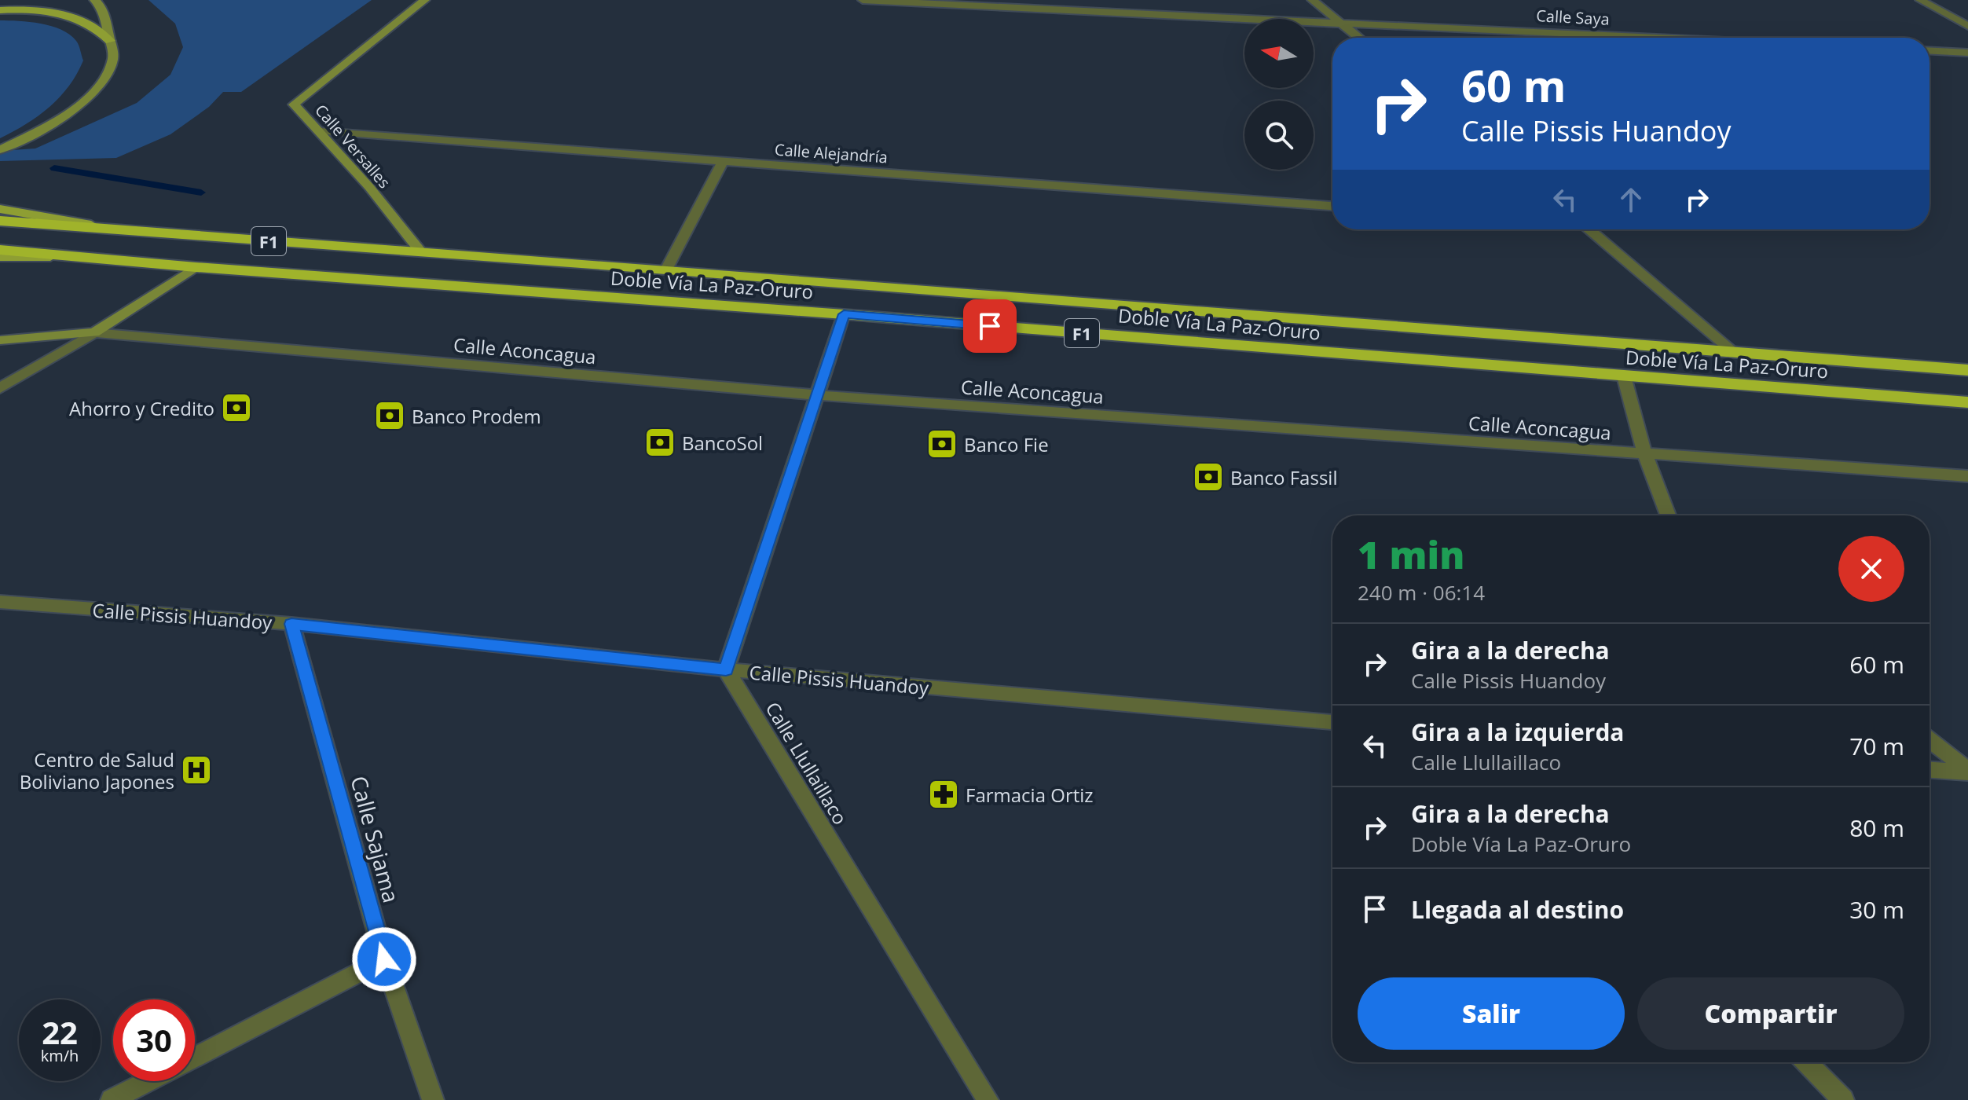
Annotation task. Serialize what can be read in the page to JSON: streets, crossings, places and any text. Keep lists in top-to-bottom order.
{
  "streets": {
    "highway": ["F1", "Doble Vía La Paz-Oruro"],
    "street": [
      "Calle Saya",
      "Calle Versalles",
      "Calle Alejandría",
      "Calle Aconcagua",
      "Calle Pissis Huandoy",
      "Calle Llullaillaco",
      "Calle Sajama"
    ]
  },
  "crossings": [
    ["Calle Versalles", "Calle Alejandría"],
    ["Calle Versalles", "Doble Vía La Paz-Oruro"],
    ["F1", "Doble Vía La Paz-Oruro"],
    ["Calle Pissis Huandoy", "Calle Llullaillaco"],
    ["Calle Pissis Huandoy", "Calle Sajama"]
  ],
  "places": {
    "bank": [
      "Ahorro y Credito",
      "Banco Prodem",
      "BancoSol",
      "Banco Fie",
      "Banco Fassil"
    ],
    "hospital": ["Centro de Salud Boliviano Japones"],
    "pharmacy": ["Farmacia Ortiz"]
  },
  "north": "left",
  "page": {
    "turn": ["60 m", "Calle Pissis Huandoy"],
    "heading": ["1 min", "240 m · 06:14"],
    "list": [
      {
        "name": "Gira a la derecha",
        "note": "Calle Pissis Huandoy",
        "value": "60 m"
      },
      {
        "name": "Gira a la izquierda",
        "note": "Calle Llullaillaco",
        "value": "70 m"
      },
      {
        "name": "Gira a la derecha",
        "note": "Doble Vía La Paz-Oruro",
        "value": "80 m"
      },
      {
        "name": "Llegada al destino",
        "value": "30 m"
      }
    ],
    "buttons": ["Salir", "Compartir"],
    "speed": "22 km/h",
    "limit": "30"
  }
}
